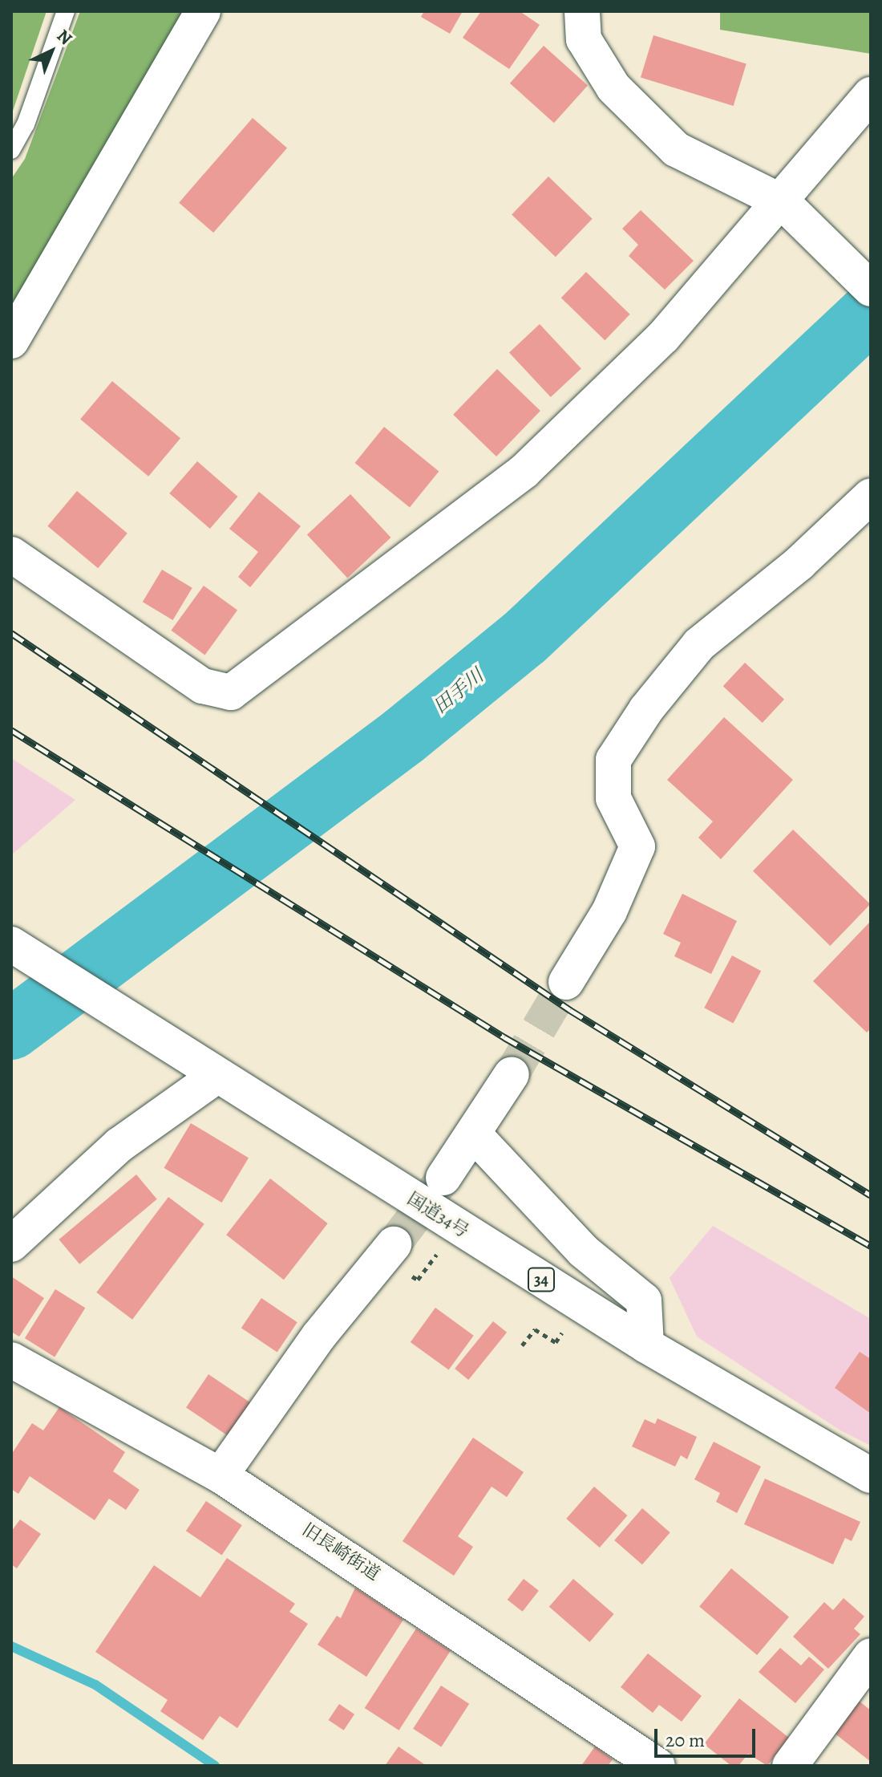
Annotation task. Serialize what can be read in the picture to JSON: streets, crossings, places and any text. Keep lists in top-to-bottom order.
{
  "streets": {
    "main road": ["国道34号", "34", "旧長崎街道"]
  },
  "water": ["田手川"],
  "scale_bar": "20 m",
  "north": "top right"
}
